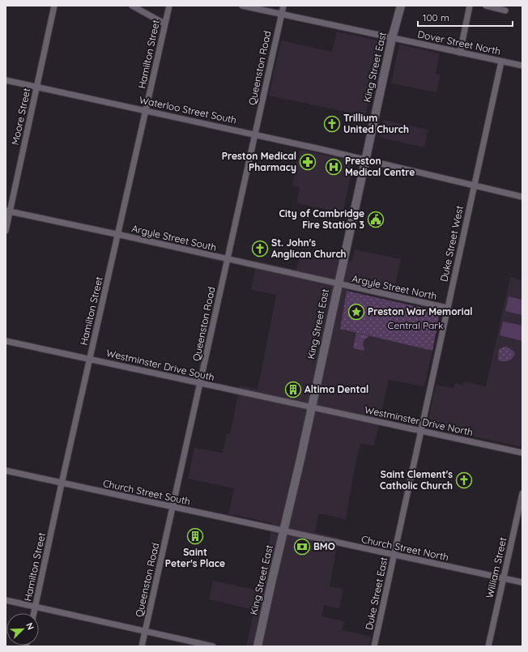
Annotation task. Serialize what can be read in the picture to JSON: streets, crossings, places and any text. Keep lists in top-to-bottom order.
{
  "streets": {
    "main road": ["King Street East"],
    "street": [
      "Dover Street North",
      "Hamilton Street",
      "Queenston Road",
      "Waterloo Street South",
      "Moore Street",
      "Argyle Street South",
      "Duke Street West",
      "Argyle Street North",
      "Westminster Drive South",
      "Westminster Drive North",
      "Church Street South",
      "Church Street North",
      "William Street",
      "Duke Street East"
    ]
  },
  "crossings": [
    ["Dover Street North", "King Street East"],
    ["Dover Street North", "Queenston Road"],
    ["Dover Street North", "Duke Street West"],
    ["Hamilton Street", "Waterloo Street South"],
    ["Hamilton Street", "Argyle Street South"],
    ["Hamilton Street", "Westminster Drive South"],
    ["Hamilton Street", "Church Street South"],
    ["King Street East", "Waterloo Street South"],
    ["King Street East", "Argyle Street South"],
    ["King Street East", "Argyle Street North"],
    ["King Street East", "Westminster Drive South"],
    ["King Street East", "Westminster Drive North"],
    ["King Street East", "Church Street South"],
    ["King Street East", "Church Street North"],
    ["Queenston Road", "Waterloo Street South"],
    ["Queenston Road", "Argyle Street South"],
    ["Queenston Road", "Westminster Drive South"],
    ["Queenston Road", "Church Street South"],
    ["Waterloo Street South", "Moore Street"],
    ["Waterloo Street South", "Duke Street West"],
    ["Moore Street", "Argyle Street South"],
    ["Argyle Street South", "Argyle Street North"],
    ["Duke Street West", "Argyle Street North"],
    ["Duke Street West", "Westminster Drive North"],
    ["Duke Street West", "Duke Street East"],
    ["Westminster Drive South", "Westminster Drive North"],
    ["Westminster Drive North", "Duke Street East"],
    ["Church Street South", "Church Street North"],
    ["Church Street North", "William Street"],
    ["Church Street North", "Duke Street East"]
  ],
  "parks": ["Central Park"],
  "places": {
    "church": ["Trillium United Church", "St. John's Anglican Church", "Saint Clement's Catholic Church"],
    "pharmacy": ["Preston Medical Pharmacy"],
    "hospital": ["Preston Medical Centre"],
    "public building": ["City of Cambridge Fire Station 3"],
    "place": ["Preston War Memorial"],
    "building": ["Altima Dental", "Saint Peter's Place"],
    "bank": ["BMO"]
  },
  "scale_bar": "100 m",
  "north": "top right"
}
